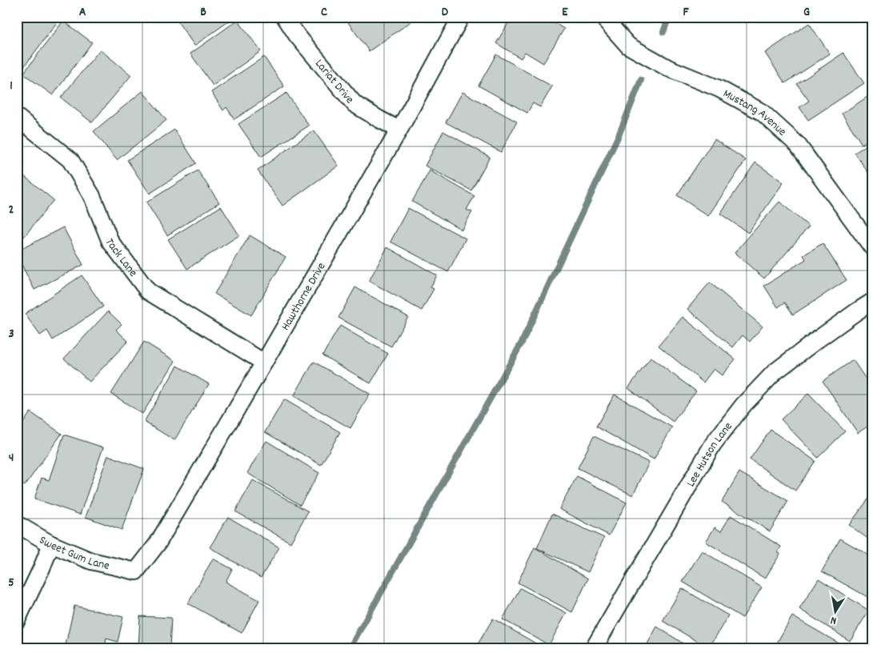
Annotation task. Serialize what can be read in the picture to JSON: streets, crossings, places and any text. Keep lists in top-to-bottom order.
{
  "streets": {
    "street": [
      "Lariat Drive",
      "Mustang Avenue",
      "Tack Lane",
      "Hawthorne Drive",
      "Lee Hutson Lane",
      "Sweet Gum Lane"
    ]
  },
  "crossings": [
    ["Lariat Drive", "Hawthorne Drive"],
    ["Tack Lane", "Hawthorne Drive"],
    ["Hawthorne Drive", "Sweet Gum Lane"]
  ],
  "north": "bottom",
  "grid": {
    "columns": [
      "A",
      "B",
      "C",
      "D",
      "E",
      "F",
      "G"
    ],
    "rows": [
      "1",
      "2",
      "3",
      "4",
      "5"
    ]
  }
}
